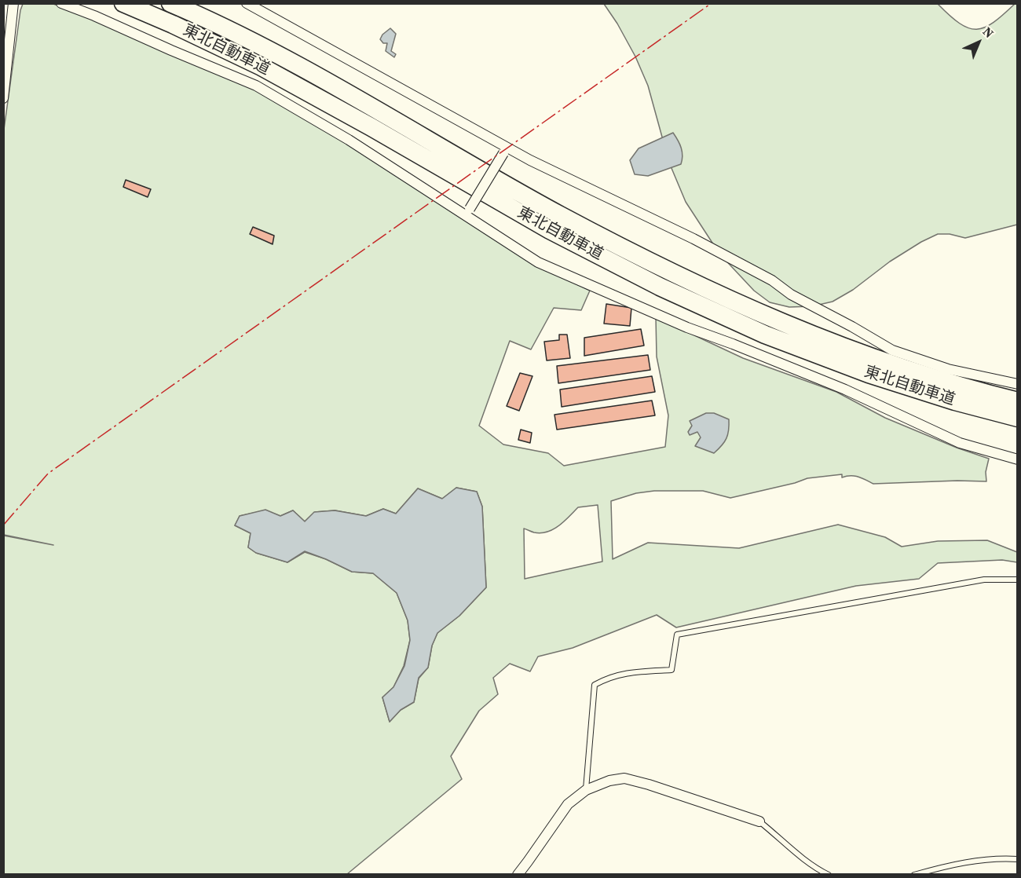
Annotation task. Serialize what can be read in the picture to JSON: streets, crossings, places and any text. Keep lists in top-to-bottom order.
{
  "streets": {
    "highway": ["東北自動車道"]
  },
  "north": "top right"
}
